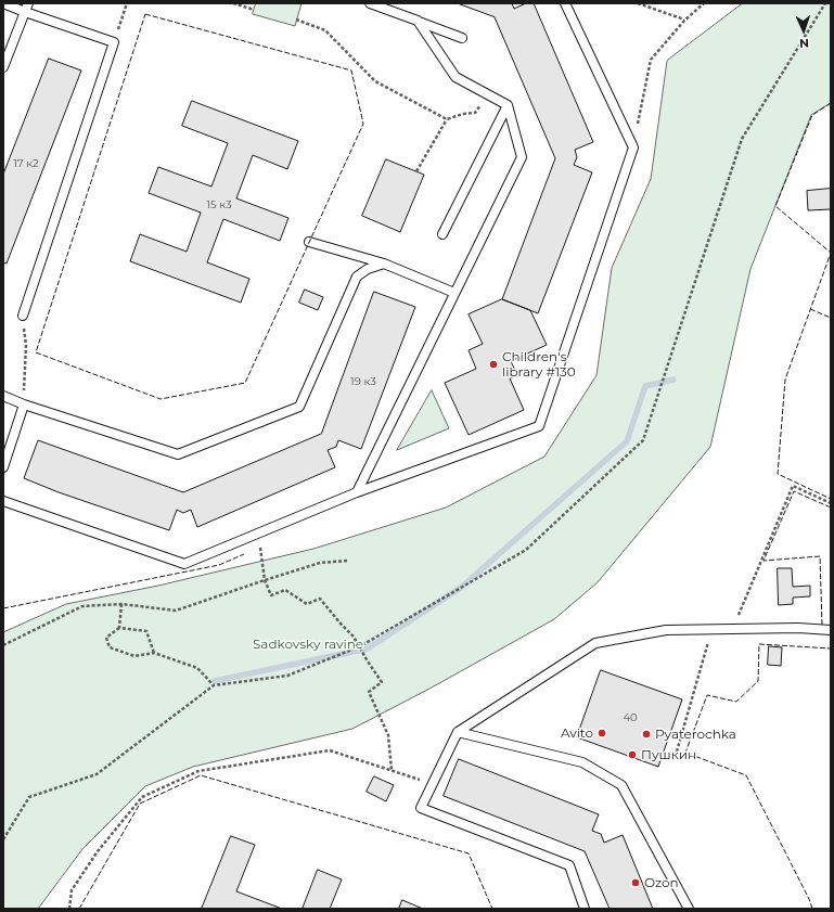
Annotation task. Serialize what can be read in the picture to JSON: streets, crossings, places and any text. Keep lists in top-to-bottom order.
{
  "parks": ["Sadkovsky ravine"],
  "places": [
    "Children's library #130",
    "Avito",
    "Pyaterochka",
    "Пушкин",
    "Ozon"
  ],
  "house_numbers": [
    "17 к2",
    "15 к3",
    "19 к3",
    "40"
  ],
  "north": "bottom"
}
